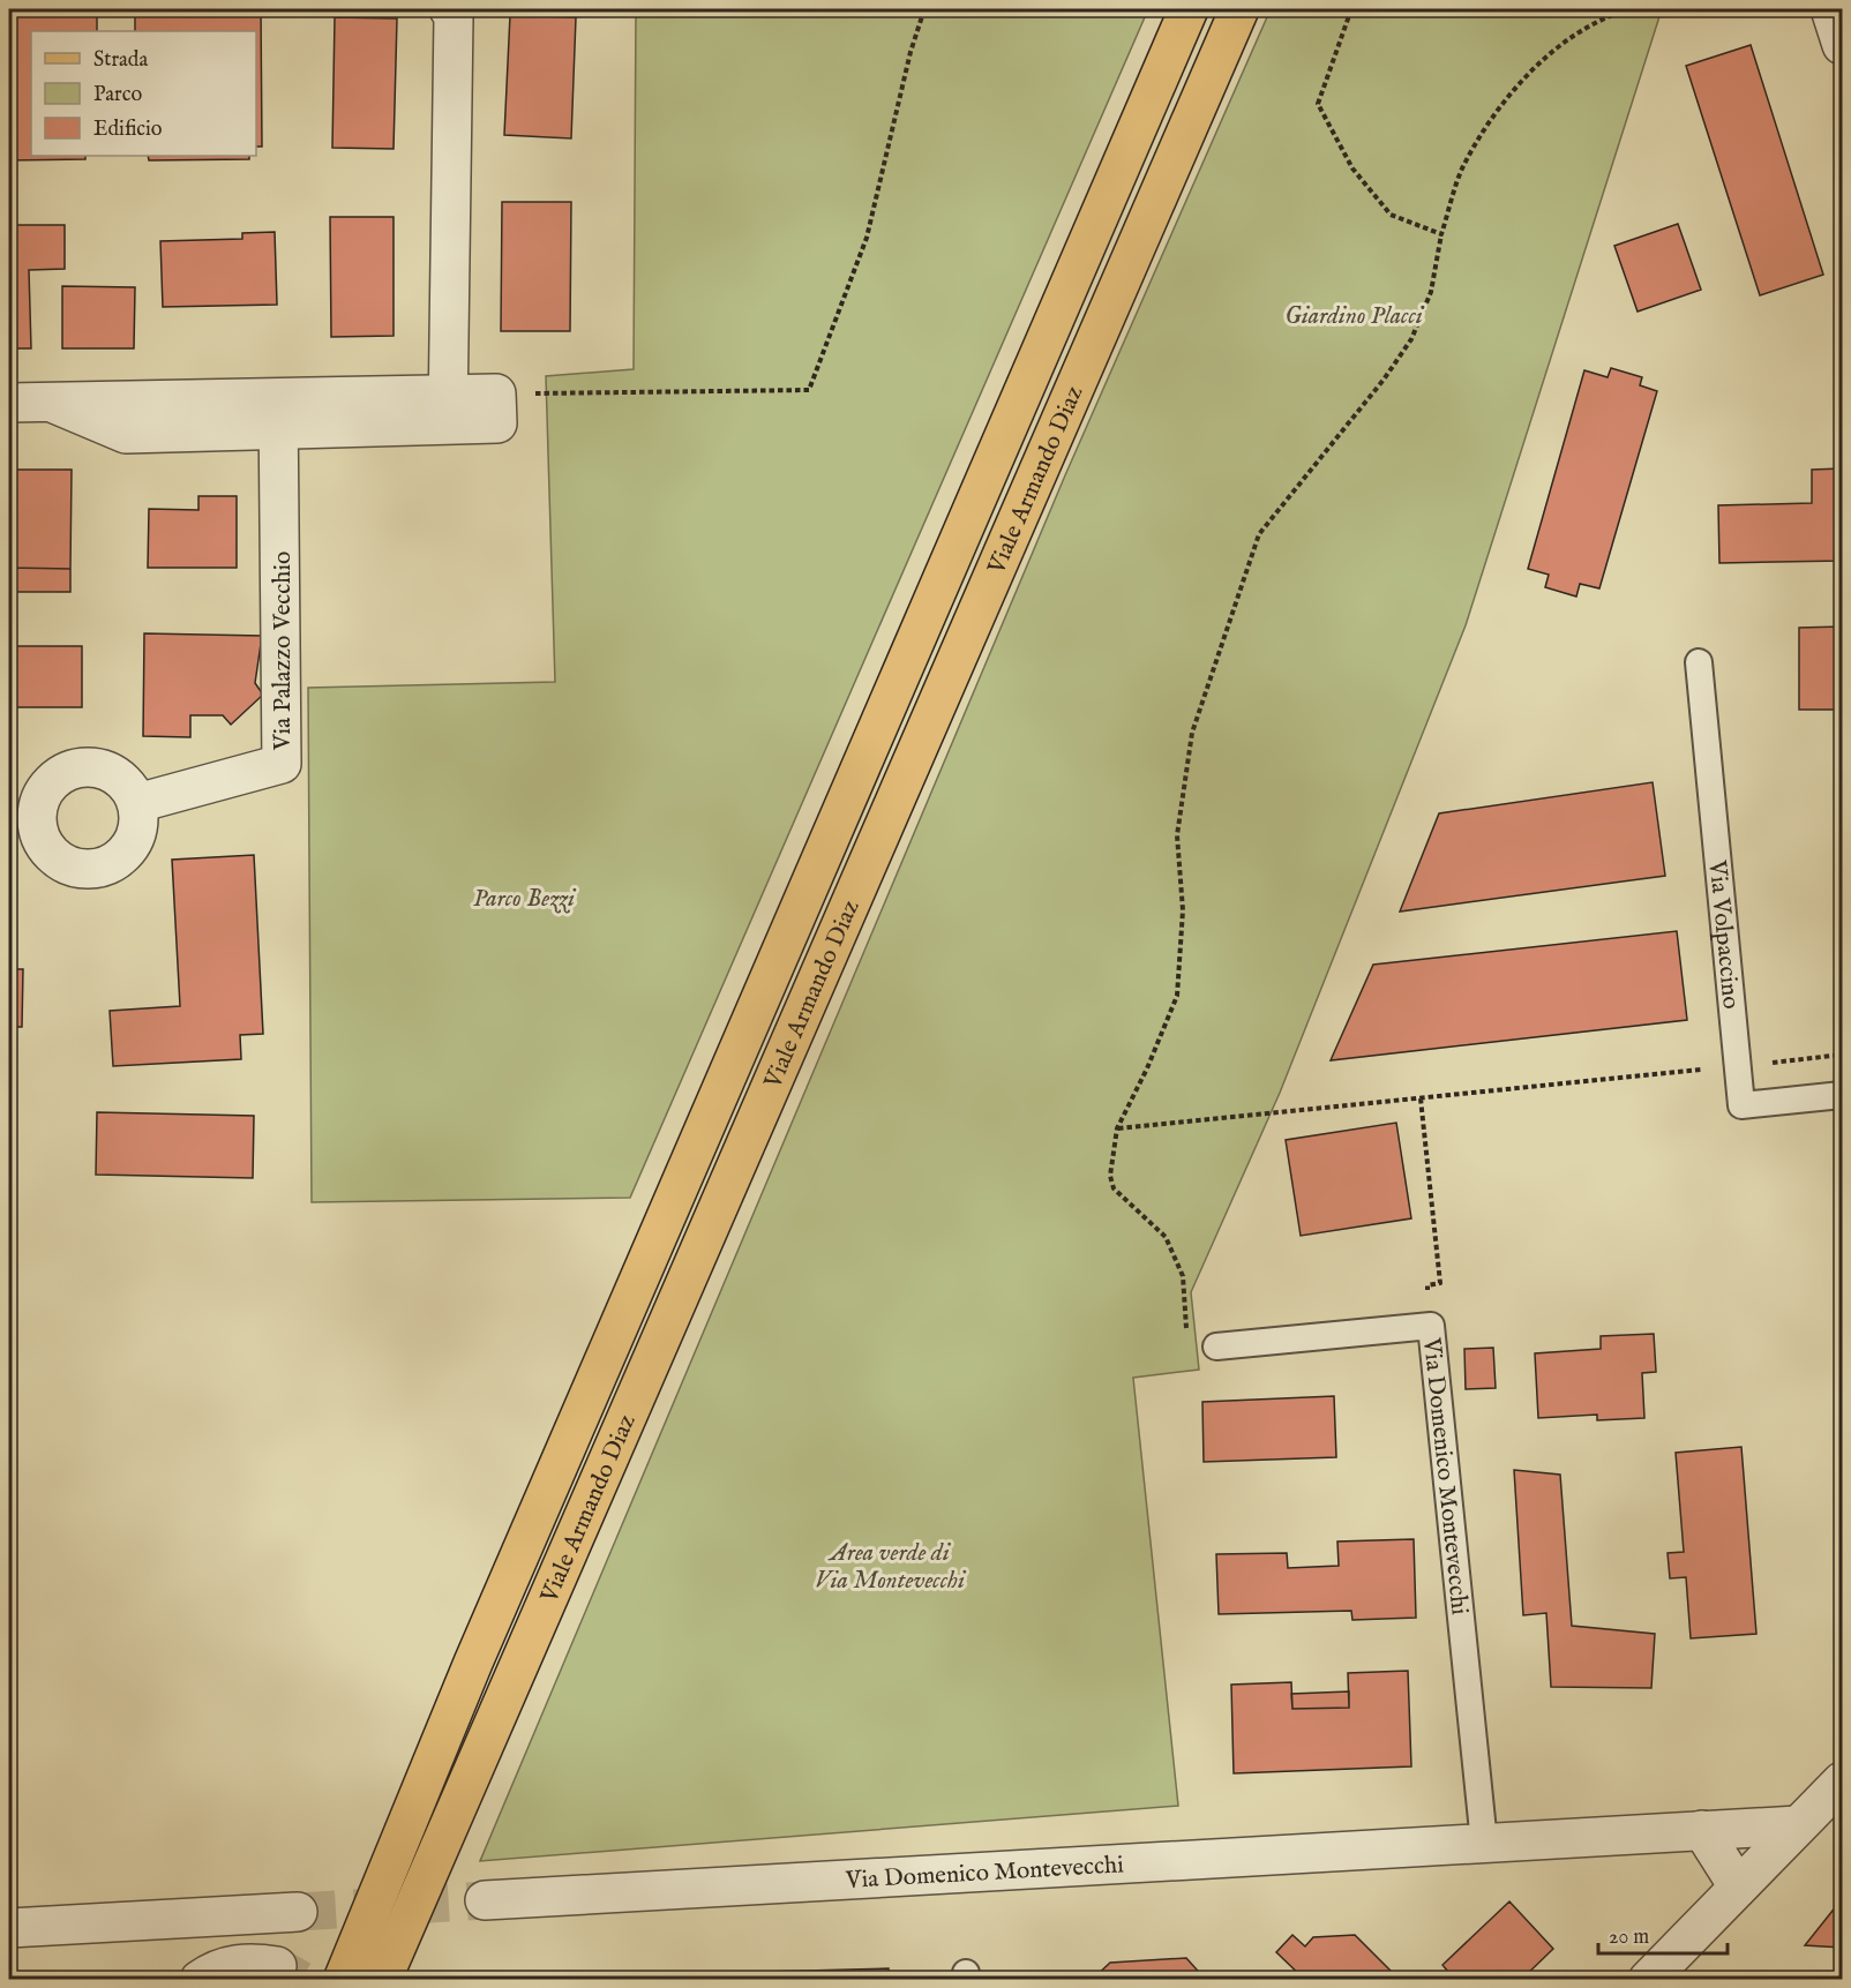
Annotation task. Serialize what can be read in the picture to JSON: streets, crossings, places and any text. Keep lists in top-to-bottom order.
{
  "streets": {
    "main road": ["Viale Armando Diaz"],
    "street": ["Via Palazzo Vecchio", "Via Domenico Montevecchi"],
    "lane": ["Via Volpaccino"]
  },
  "parks": ["Giardino Placci", "Parco Bezzi", "Area verde di Via Montevecchi"],
  "legend": ["Strada", "Parco", "Edificio"],
  "scale_bar": "20 m"
}
